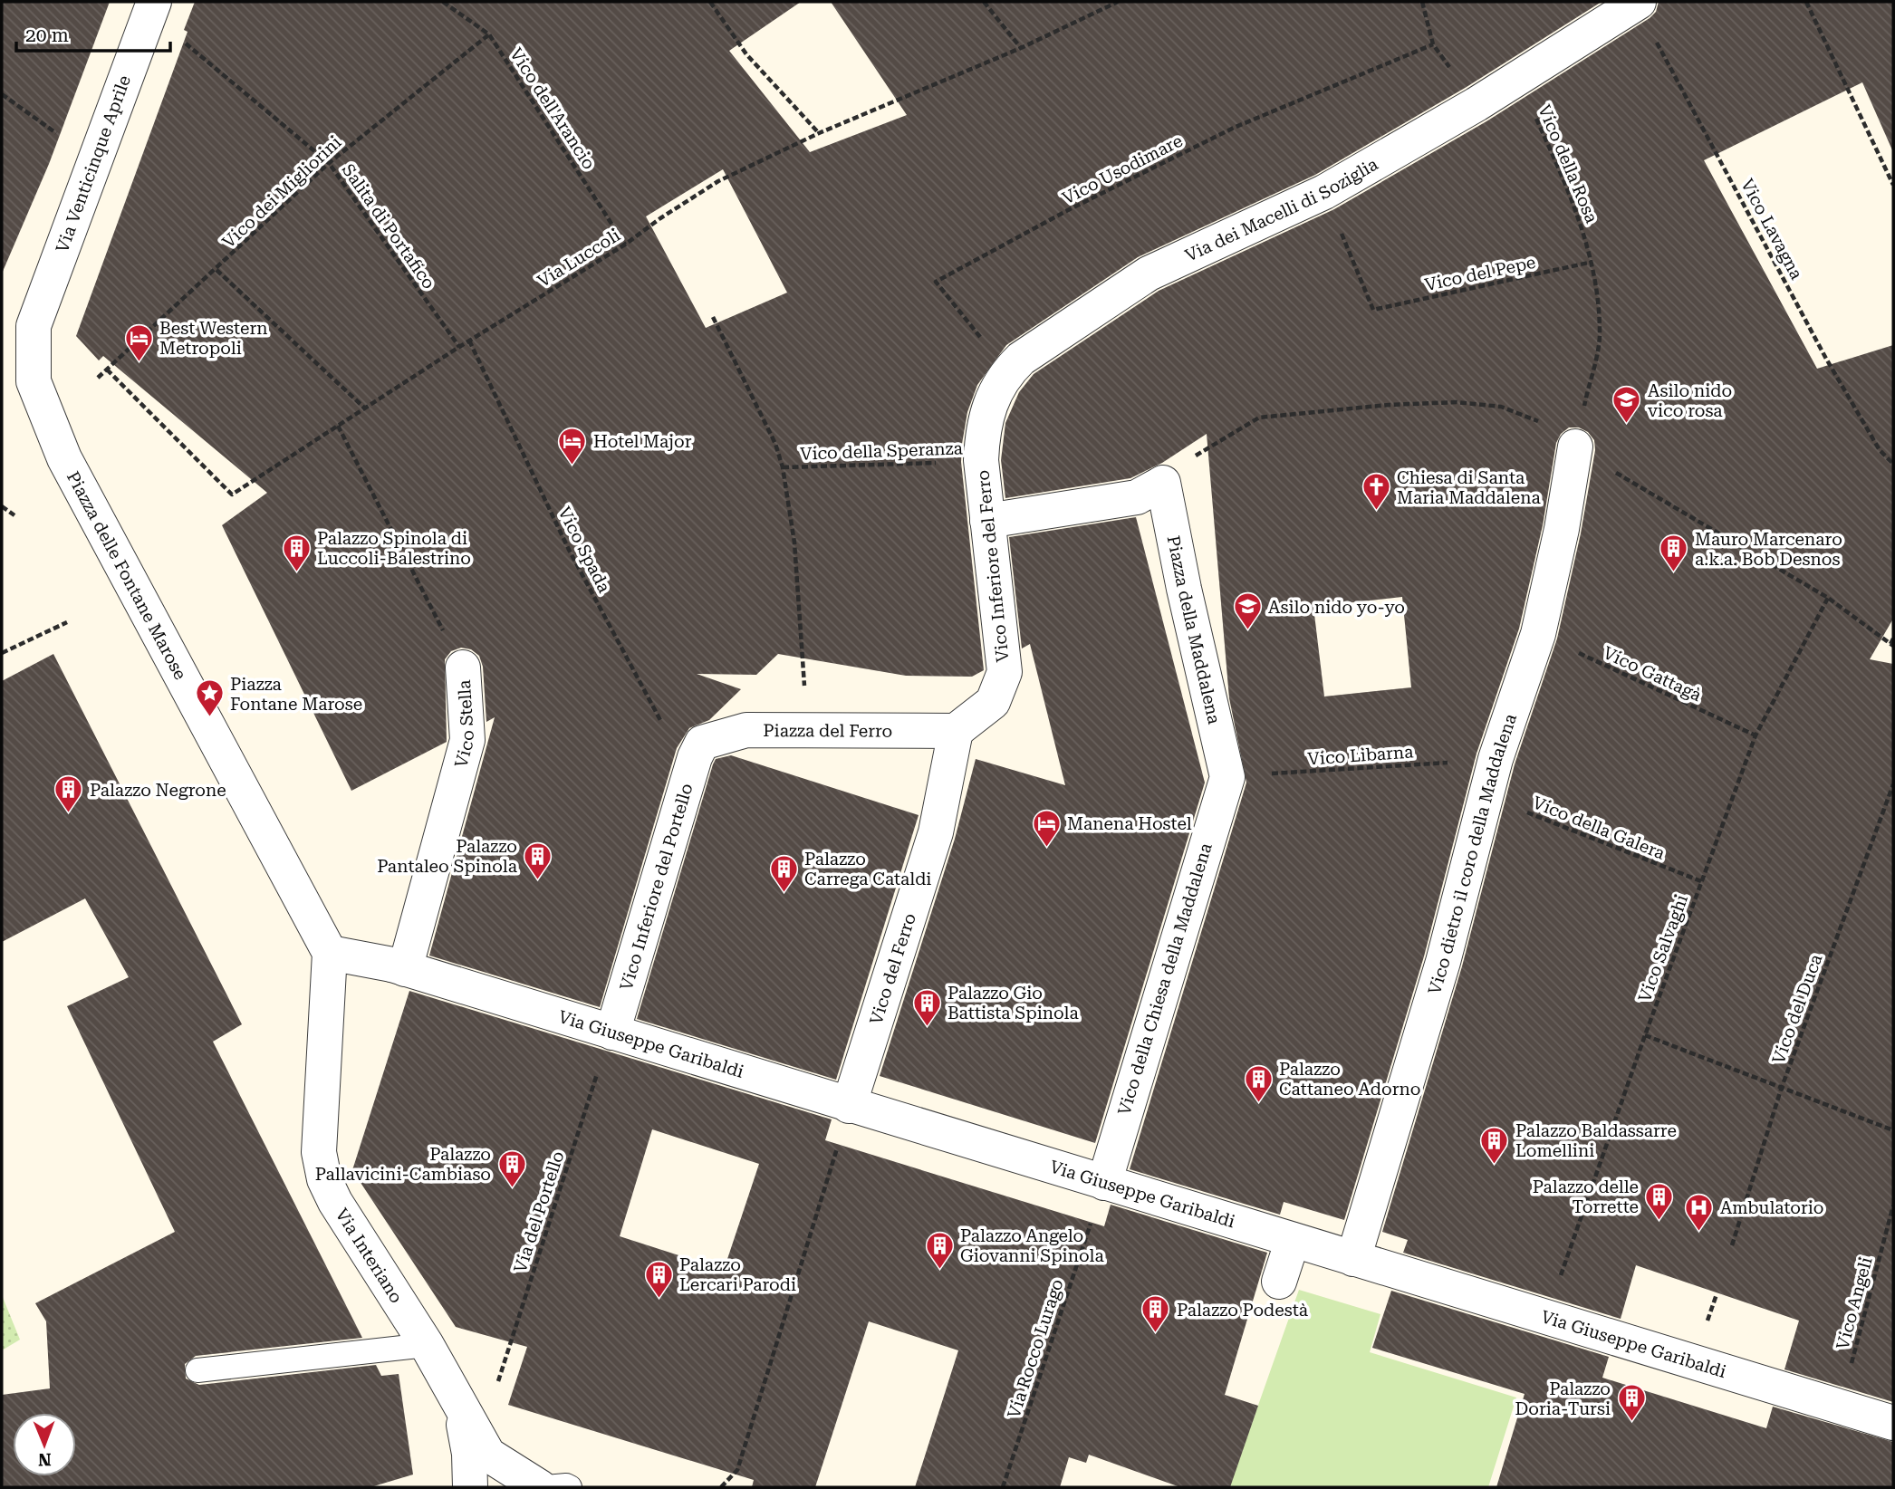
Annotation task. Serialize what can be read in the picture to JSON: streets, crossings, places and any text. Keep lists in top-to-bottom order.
{
  "streets": {
    "street": [
      "Via Venticinque Aprile",
      "Via dei Macelli di Soziglia",
      "Vico Inferiore del Ferro",
      "Piazza delle Fontane Marose",
      "Piazza della Maddalena",
      "Vico Stella",
      "Piazza del Ferro",
      "Vico dietro il coro della Maddalena",
      "Vico Inferiore del Portello",
      "Vico del Ferro",
      "Vico della Chiesa della Maddalena",
      "Via Giuseppe Garibaldi",
      "Via Interiano"
    ],
    "path": [
      "Vico dell'Arancio",
      "Vico della Rosa",
      "Vico Usodimare",
      "Vico dei Migliorini",
      "Salita di Portafico",
      "Vico Lavagna",
      "Via Luccoli",
      "Vico del Pepe",
      "Vico della Speranza",
      "Vico Spada",
      "Vico Gattagà",
      "Vico Libarna",
      "Vico della Galera",
      "Vico Salvaghi",
      "Vico del Duca",
      "Via del Portello",
      "Vico Angeli",
      "Via Rocco Lurago"
    ]
  },
  "crossings": [
    ["Vico dell'Arancio", "Vico dei Migliorini"],
    ["Vico dell'Arancio", "Via Luccoli"],
    ["Via Venticinque Aprile", "Piazza delle Fontane Marose"],
    ["Vico della Rosa", "Via dei Macelli di Soziglia"],
    ["Vico della Rosa", "Vico del Pepe"],
    ["Vico della Rosa", "Vico dietro il coro della Maddalena"],
    ["Vico Usodimare", "Via dei Macelli di Soziglia"],
    ["Vico dei Migliorini", "Salita di Portafico"],
    ["Vico dei Migliorini", "Via Luccoli"],
    ["Via dei Macelli di Soziglia", "Vico Lavagna"],
    ["Via dei Macelli di Soziglia", "Vico del Pepe"],
    ["Via dei Macelli di Soziglia", "Vico della Speranza"],
    ["Via dei Macelli di Soziglia", "Vico Inferiore del Ferro"],
    ["Salita di Portafico", "Via Luccoli"],
    ["Via Luccoli", "Vico Spada"],
    ["Via Luccoli", "Vico Stella"],
    ["Vico della Speranza", "Vico Inferiore del Ferro"],
    ["Vico Spada", "Piazza del Ferro"],
    ["Vico Spada", "Vico Inferiore del Portello"],
    ["Vico Inferiore del Ferro", "Piazza della Maddalena"],
    ["Vico Inferiore del Ferro", "Piazza del Ferro"],
    ["Vico Inferiore del Ferro", "Vico del Ferro"],
    ["Piazza delle Fontane Marose", "Via Interiano"],
    ["Piazza della Maddalena", "Vico Libarna"],
    ["Piazza della Maddalena", "Vico della Chiesa della Maddalena"],
    ["Vico Gattagà", "Vico dietro il coro della Maddalena"],
    ["Vico Gattagà", "Vico Salvaghi"],
    ["Vico Stella", "Via Giuseppe Garibaldi"],
    ["Piazza del Ferro", "Vico Inferiore del Portello"],
    ["Piazza del Ferro", "Vico del Ferro"],
    ["Vico Libarna", "Vico dietro il coro della Maddalena"],
    ["Vico Libarna", "Vico della Chiesa della Maddalena"],
    ["Vico della Galera", "Vico dietro il coro della Maddalena"],
    ["Vico della Galera", "Vico Salvaghi"],
    ["Vico dietro il coro della Maddalena", "Via Giuseppe Garibaldi"],
    ["Vico Inferiore del Portello", "Via Giuseppe Garibaldi"],
    ["Vico Inferiore del Portello", "Via del Portello"],
    ["Vico Salvaghi", "Via Giuseppe Garibaldi"],
    ["Vico del Ferro", "Via Giuseppe Garibaldi"],
    ["Vico della Chiesa della Maddalena", "Via Giuseppe Garibaldi"],
    ["Vico della Chiesa della Maddalena", "Via Rocco Lurago"],
    ["Via Giuseppe Garibaldi", "Via del Portello"],
    ["Via Giuseppe Garibaldi", "Vico Angeli"],
    ["Via Giuseppe Garibaldi", "Via Rocco Lurago"]
  ],
  "places": {
    "hotel": ["Best Western Metropoli", "Hotel Major", "Manena Hostel"],
    "school or university": ["Asilo nido vico rosa", "Asilo nido yo-yo"],
    "church": ["Chiesa di Santa Maria Maddalena"],
    "building": [
      "Palazzo Spinola di Luccoli-Balestrino",
      "Mauro Marcenaro a.k.a. Bob Desnos",
      "Palazzo Negrone",
      "Palazzo Pantaleo Spinola",
      "Palazzo Carrega Cataldi",
      "Palazzo Gio Battista Spinola",
      "Palazzo Cattaneo Adorno",
      "Palazzo Baldassarre Lomellini",
      "Palazzo Pallavicini-Cambiaso",
      "Palazzo delle Torrette",
      "Palazzo Angelo Giovanni Spinola",
      "Palazzo Lercari Parodi",
      "Palazzo Podestà",
      "Palazzo Doria-Tursi"
    ],
    "place": ["Piazza Fontane Marose"],
    "hospital": ["Ambulatorio"]
  },
  "scale_bar": "20 m",
  "north": "bottom"
}
